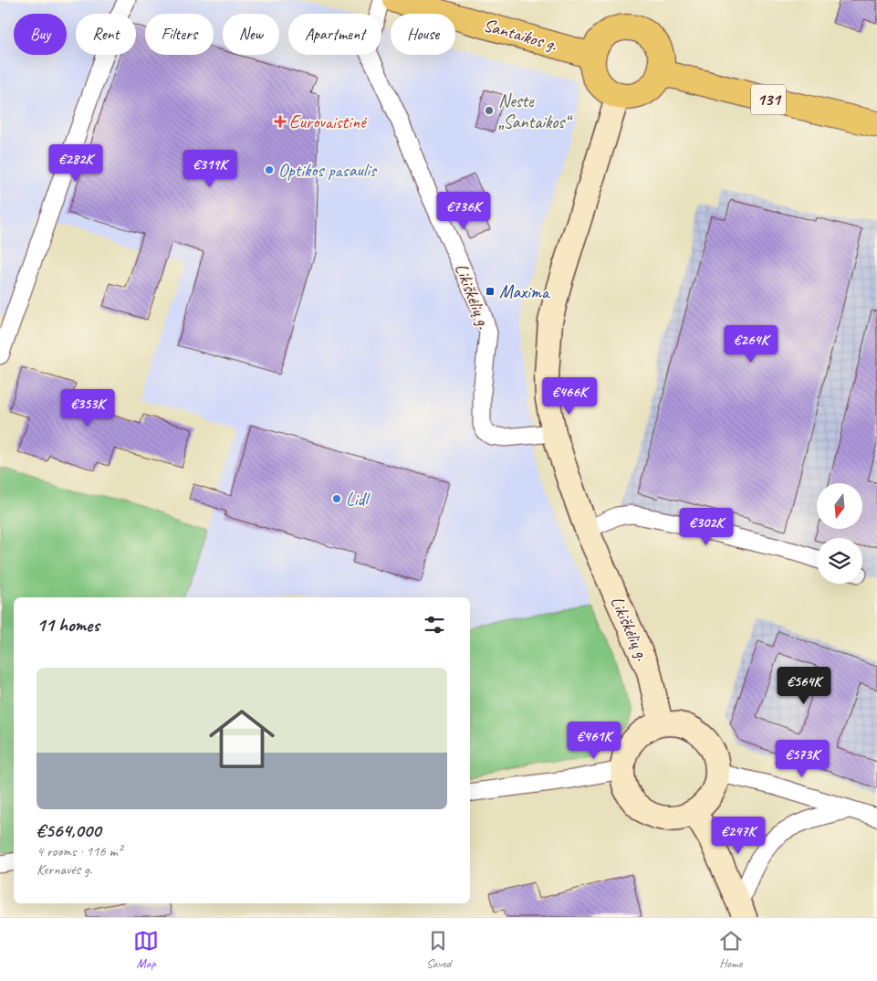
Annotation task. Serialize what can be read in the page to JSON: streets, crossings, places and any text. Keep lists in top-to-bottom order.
{
  "streets": {
    "main road": ["Santaikos g.", "131"],
    "street": ["Likiškėlių g."]
  },
  "crossings": [
    ["Santaikos g.", "131"],
    ["Santaikos g.", "Likiškėlių g."],
    ["131", "Likiškėlių g."]
  ],
  "places": {
    "other": ["Neste „Santaikos“", "Optikos pasaulis", "Lidl"],
    "health": ["Eurovaistinė"],
    "transit": ["Maxima"]
  },
  "north": "bottom",
  "page": {
    "chip": [
      "Buy",
      "Rent",
      "Filters",
      "New",
      "Apartment",
      "House"
    ],
    "price": [
      "€282K",
      "€319K",
      "€736K",
      "€264K",
      "€466K",
      "€353K",
      "€302K",
      "€564K",
      "€461K",
      "€573K",
      "€247K"
    ],
    "heading": "11 homes",
    "list": [
      {
        "name": "€564,000",
        "note": "4 rooms · 116 m² · Kernavės g."
      }
    ],
    "tabs": ["Map", "Saved", "Home"]
  }
}
